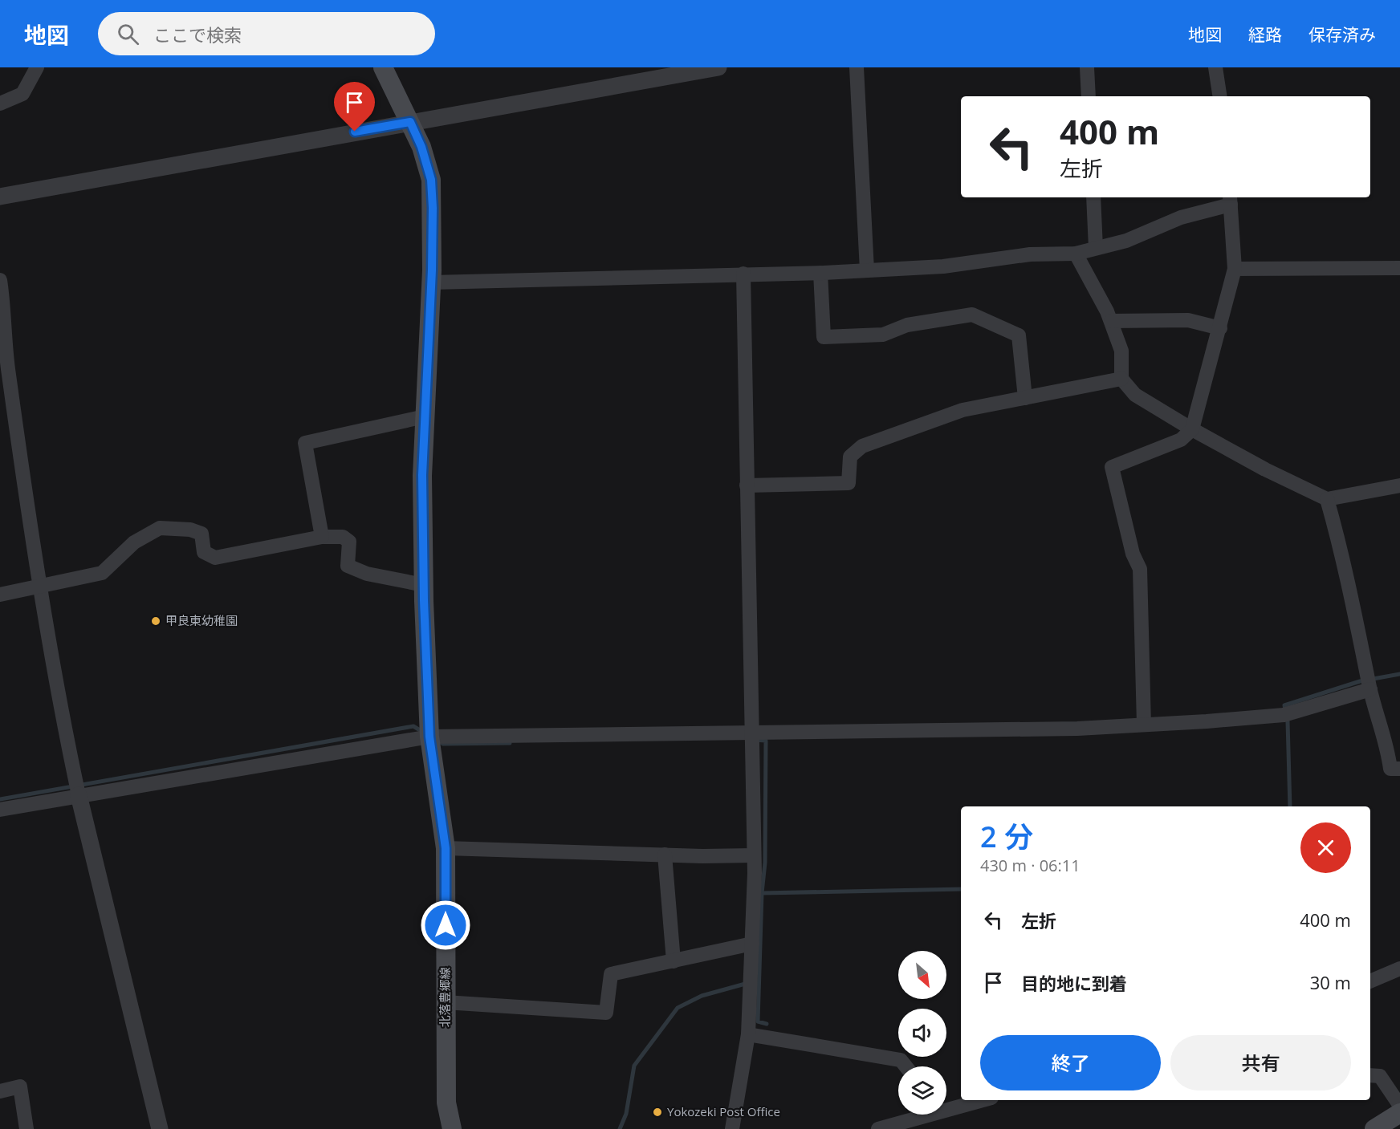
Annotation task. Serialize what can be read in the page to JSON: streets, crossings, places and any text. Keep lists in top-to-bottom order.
{
  "streets": {
    "main road": ["北落豊郷線"]
  },
  "places": ["甲良東幼稚園", "Yokozeki Post Office"],
  "north": "bottom right",
  "page": {
    "header": "地図",
    "search": "ここで検索",
    "nav": ["地図", "経路", "保存済み"],
    "turn": ["400 m", "左折"],
    "heading": ["2 分", "430 m · 06:11"],
    "list": [
      {
        "name": "左折",
        "value": "400 m"
      },
      {
        "name": "目的地に到着",
        "value": "30 m"
      }
    ],
    "buttons": ["終了", "共有"]
  }
}
